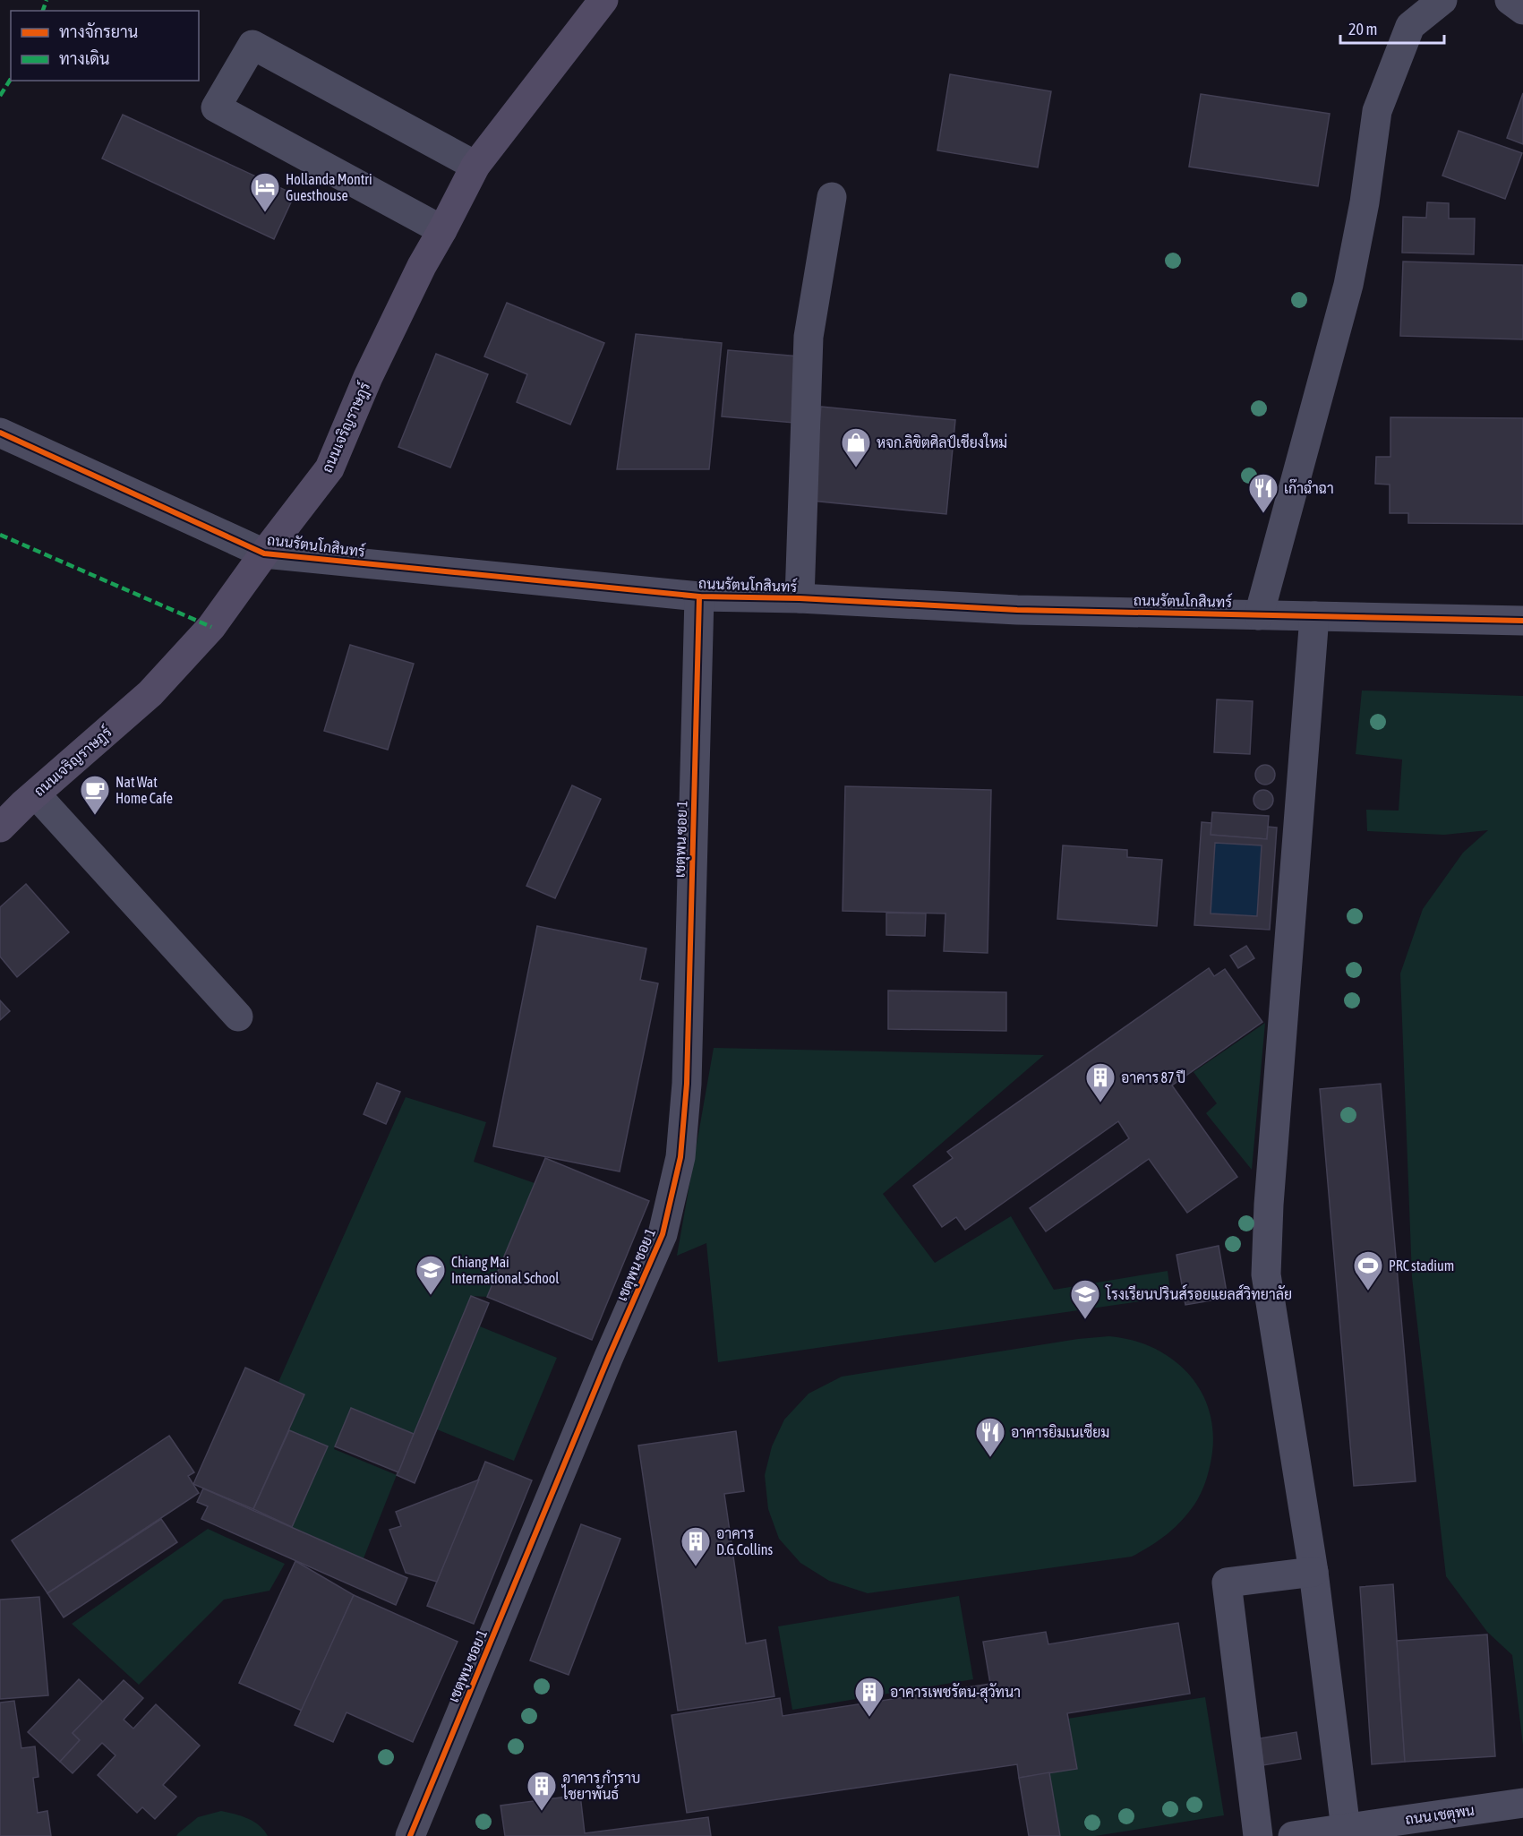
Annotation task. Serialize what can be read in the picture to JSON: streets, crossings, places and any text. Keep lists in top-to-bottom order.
{
  "streets": {
    "main road": ["ถนนเจริญราษฎร์"],
    "street": ["ถนนรัตนโกสินทร์", "เชตุพน ซอย 1", "ถนน เชตุพน"]
  },
  "crossings": [
    ["ถนนเจริญราษฎร์", "ถนนรัตนโกสินทร์"],
    ["ถนนรัตนโกสินทร์", "เชตุพน ซอย 1"]
  ],
  "places": {
    "hotel": ["Hollanda Montri Guesthouse"],
    "shop": ["หจก.ลิขิตศิลป์เชียงใหม่"],
    "restaurant": ["เก๊าฉำฉา", "อาคารยิมเนเซียม"],
    "cafe": ["Nat Wat Home Cafe"],
    "building": [
      "อาคาร 87 ปี",
      "อาคาร D.G.Collins",
      "อาคารเพชรัตน-สุวัทนา",
      "อาคาร กำราบ ไชยาพันธ์"
    ],
    "sports": ["PRC stadium"],
    "school or university": ["Chiang Mai International School", "โรงเรียนปรินส์รอยแยลส์วิทยาลัย"]
  },
  "legend": ["ทางจักรยาน", "ทางเดิน"],
  "scale_bar": "20 m"
}
